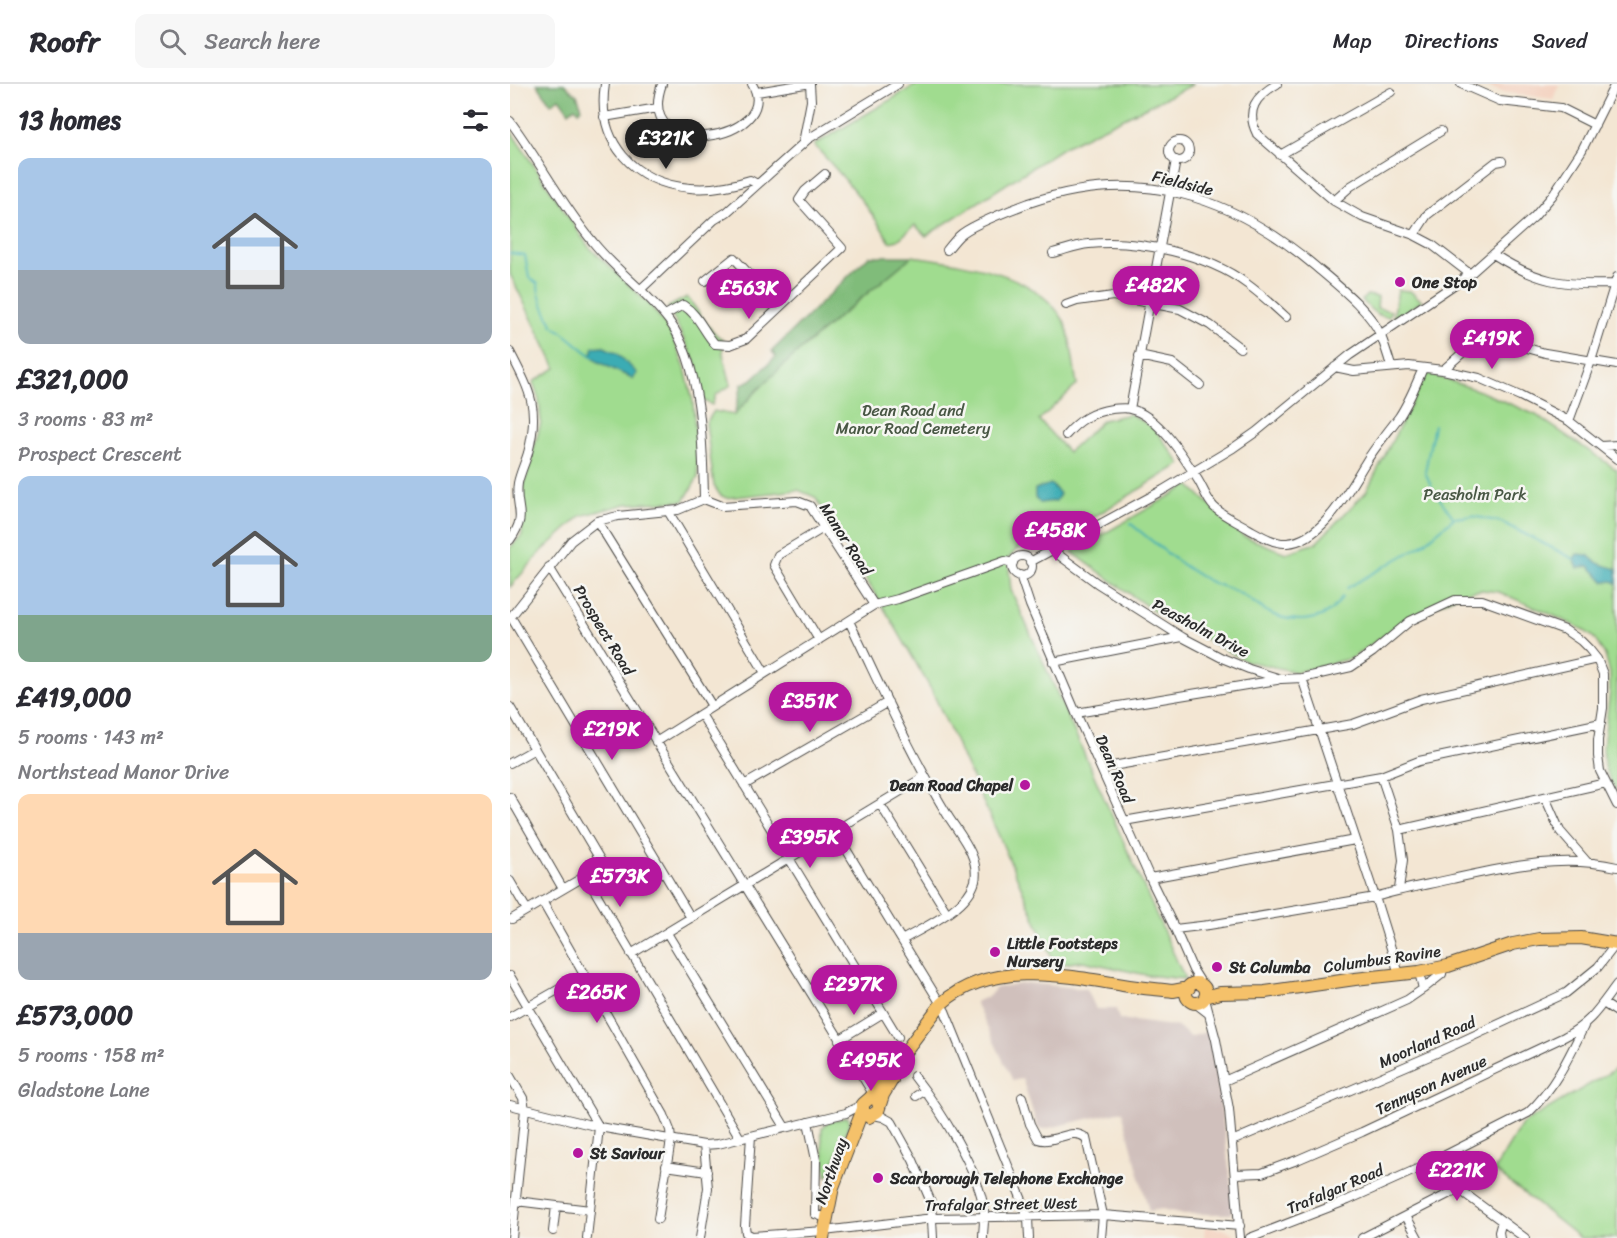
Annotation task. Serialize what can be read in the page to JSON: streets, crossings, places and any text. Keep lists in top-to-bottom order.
{
  "streets": {
    "main road": ["Columbus Ravine", "Northway"],
    "street": [
      "Fieldside",
      "Manor Road",
      "Peasholm Drive",
      "Prospect Road",
      "Dean Road",
      "Moorland Road",
      "Tennyson Avenue",
      "Trafalgar Road",
      "Trafalgar Street West"
    ]
  },
  "crossings": [
    ["Prospect Road", "Northway"],
    ["Dean Road", "Columbus Ravine"],
    ["Dean Road", "Moorland Road"],
    ["Dean Road", "Tennyson Avenue"],
    ["Dean Road", "Trafalgar Street West"],
    ["Columbus Ravine", "Moorland Road"],
    ["Tennyson Avenue", "Trafalgar Road"],
    ["Northway", "Trafalgar Street West"]
  ],
  "parks": ["Dean Road and Manor Road Cemetery", "Peasholm Park"],
  "places": [
    "One Stop",
    "Dean Road Chapel",
    "Little Footsteps Nursery",
    "St Columba",
    "St Saviour",
    "Scarborough Telephone Exchange"
  ],
  "page": {
    "header": "Roofr",
    "search": "Search here",
    "nav": ["Map", "Directions", "Saved"],
    "heading": "13 homes",
    "price": [
      "£321K",
      "£482K",
      "£563K",
      "£419K",
      "£458K",
      "£351K",
      "£219K",
      "£395K",
      "£573K",
      "£297K",
      "£265K",
      "£495K",
      "£221K"
    ],
    "list": [
      {
        "name": "£321,000",
        "note": "3 rooms · 83 m² · Prospect Crescent"
      },
      {
        "name": "£419,000",
        "note": "5 rooms · 143 m² · Northstead Manor Drive"
      },
      {
        "name": "£573,000",
        "note": "5 rooms · 158 m² · Gladstone Lane"
      }
    ]
  }
}
